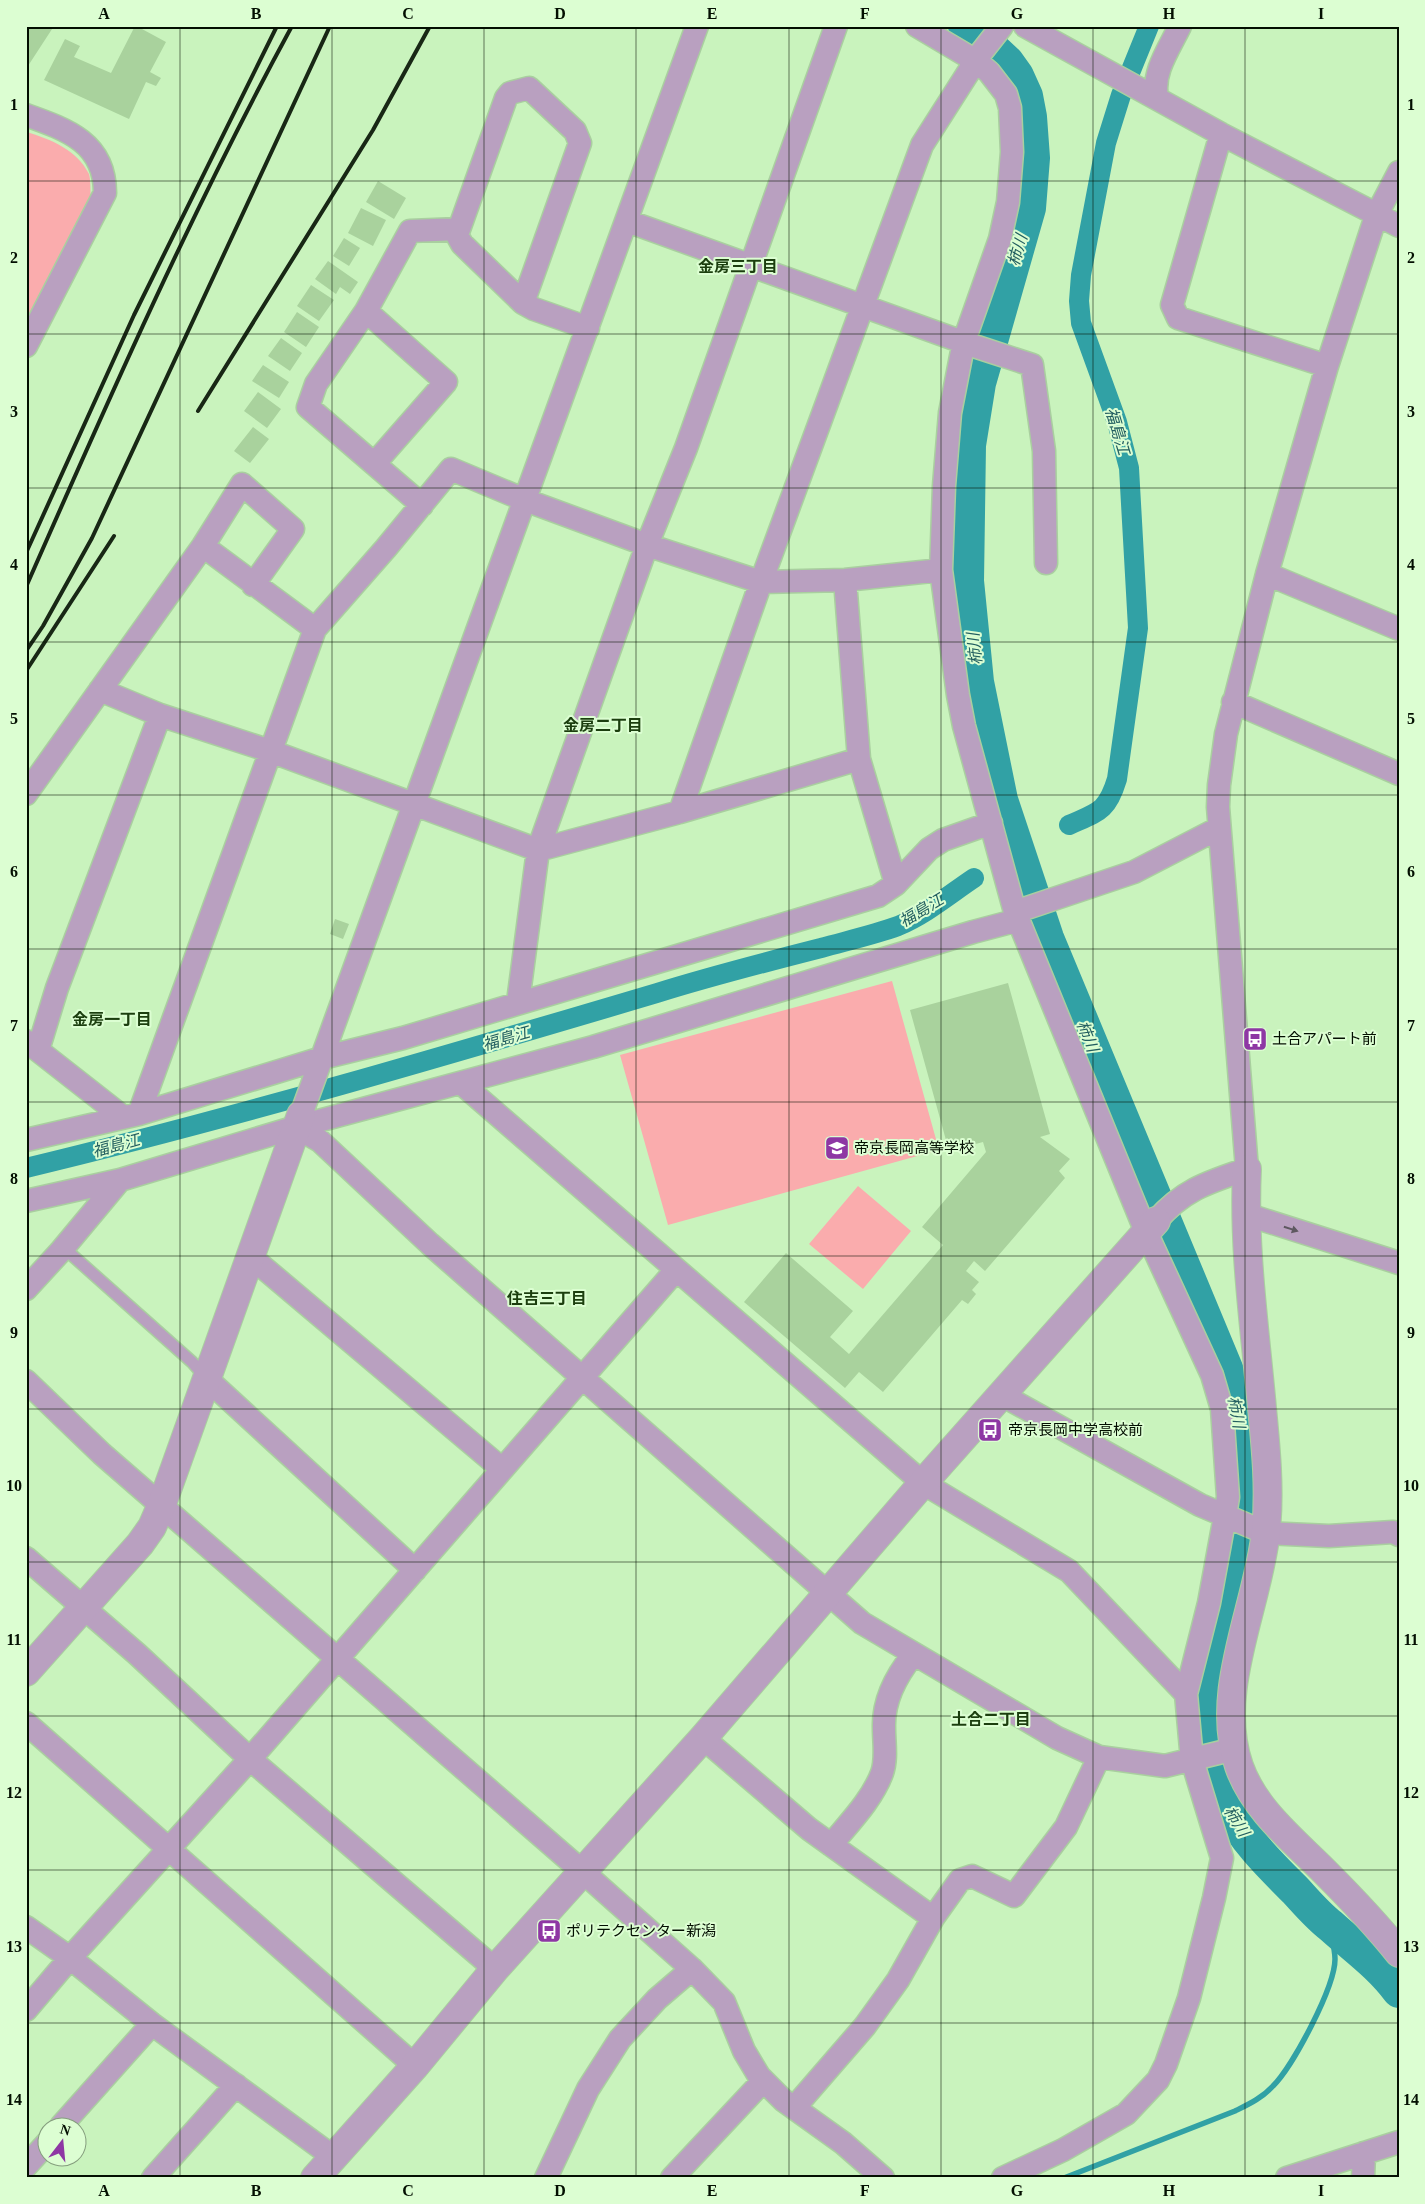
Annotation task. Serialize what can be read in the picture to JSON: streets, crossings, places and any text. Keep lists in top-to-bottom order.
{
  "districts": [
    "金房三丁目",
    "金房二丁目",
    "金房一丁目",
    "住吉三丁目",
    "土合二丁目"
  ],
  "water": ["柿川", "福島江"],
  "places": {
    "bus stop": ["土合アパート前", "帝京長岡中学高校前", "ポリテクセンター新潟"],
    "school or university": ["帝京長岡高等学校"]
  },
  "north": "top",
  "grid": {
    "columns": [
      "A",
      "B",
      "C",
      "D",
      "E",
      "F",
      "G",
      "H",
      "I"
    ],
    "rows": [
      "1",
      "2",
      "3",
      "4",
      "5",
      "6",
      "7",
      "8",
      "9",
      "10",
      "11",
      "12",
      "13",
      "14"
    ]
  }
}
